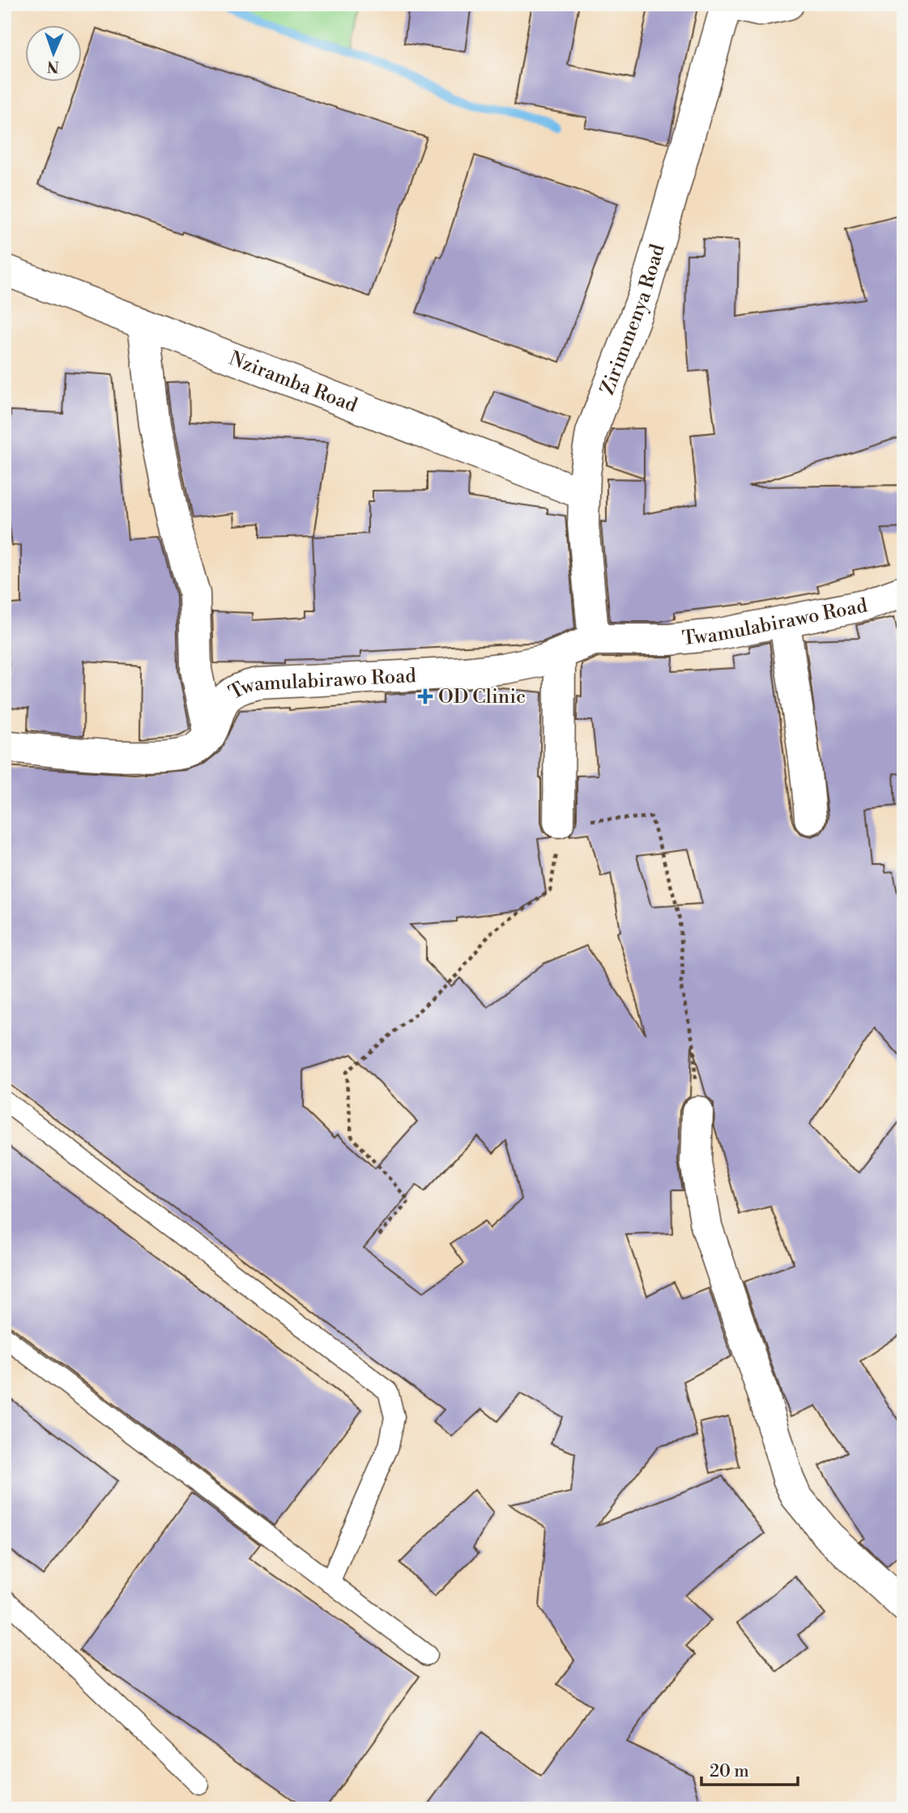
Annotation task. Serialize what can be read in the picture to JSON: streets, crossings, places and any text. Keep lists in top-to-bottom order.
{
  "streets": {
    "street": ["Zirimmenya Road", "Nziramba Road", "Twamulabirawo Road"]
  },
  "crossings": [
    ["Zirimmenya Road", "Nziramba Road"],
    ["Zirimmenya Road", "Twamulabirawo Road"]
  ],
  "places": {
    "health": ["OD Clinic"]
  },
  "scale_bar": "20 m",
  "north": "bottom"
}
